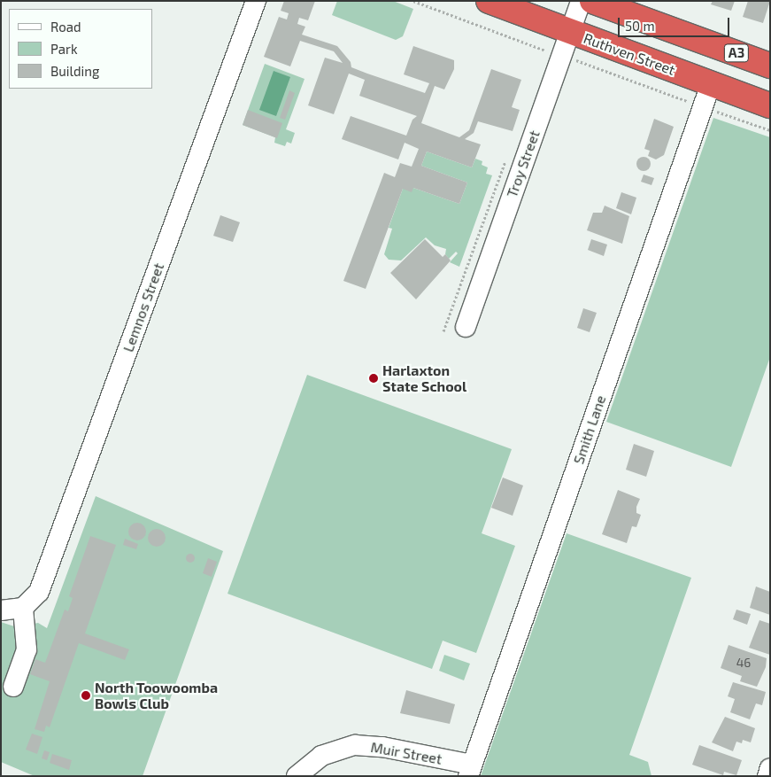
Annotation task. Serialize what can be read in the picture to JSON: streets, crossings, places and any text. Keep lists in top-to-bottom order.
{
  "streets": {
    "highway": ["A3", "Ruthven Street"],
    "street": [
      "Troy Street",
      "Lemnos Street",
      "Smith Lane",
      "Muir Street"
    ]
  },
  "crossings": [
    ["Ruthven Street", "Troy Street"],
    ["Ruthven Street", "Smith Lane"],
    ["Smith Lane", "Muir Street"]
  ],
  "places": ["Harlaxton State School", "North Toowoomba Bowls Club"],
  "house_numbers": ["46"],
  "legend": ["Road", "Park", "Building"],
  "scale_bar": "50 m"
}
